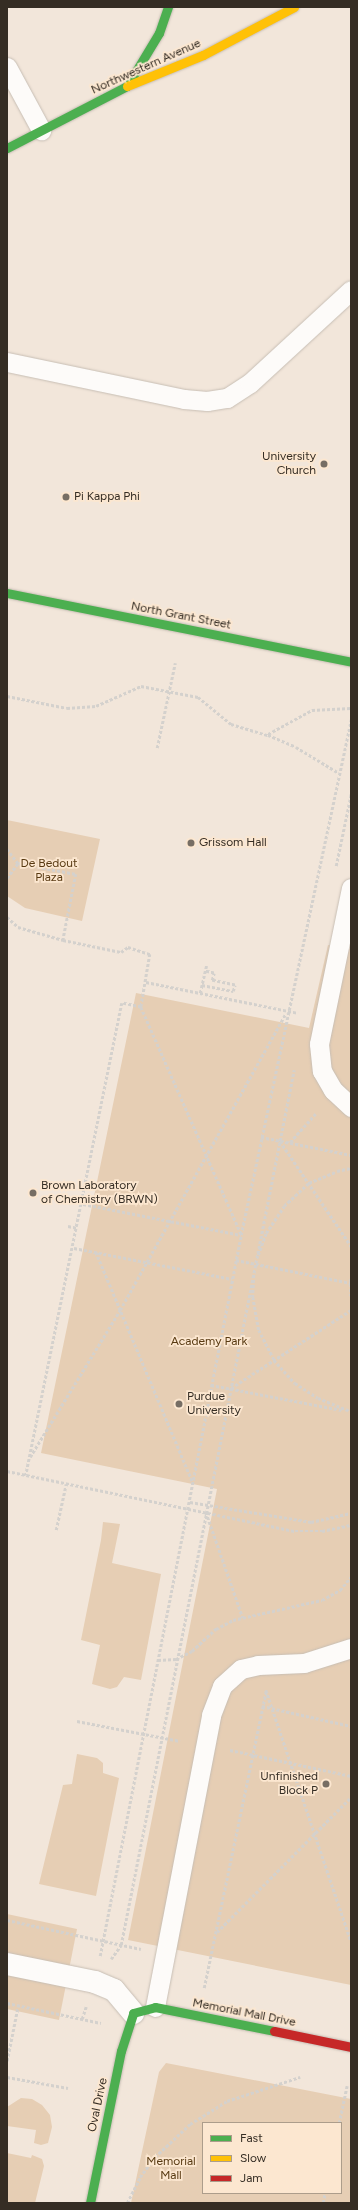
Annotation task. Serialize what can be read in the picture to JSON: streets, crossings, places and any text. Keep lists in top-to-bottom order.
{
  "streets": {
    "street": [
      "Northwestern Avenue",
      "North Grant Street",
      "Memorial Mall Drive",
      "Oval Drive"
    ]
  },
  "crossings": [
    ["Memorial Mall Drive", "Oval Drive"]
  ],
  "parks": ["De Bedout Plaza", "Academy Park", "Memorial Mall"],
  "places": [
    "University Church",
    "Pi Kappa Phi",
    "Grissom Hall",
    "Brown Laboratory of Chemistry (BRWN)",
    "Purdue University",
    "Unfinished Block P"
  ],
  "legend": ["Fast", "Slow", "Jam"]
}
